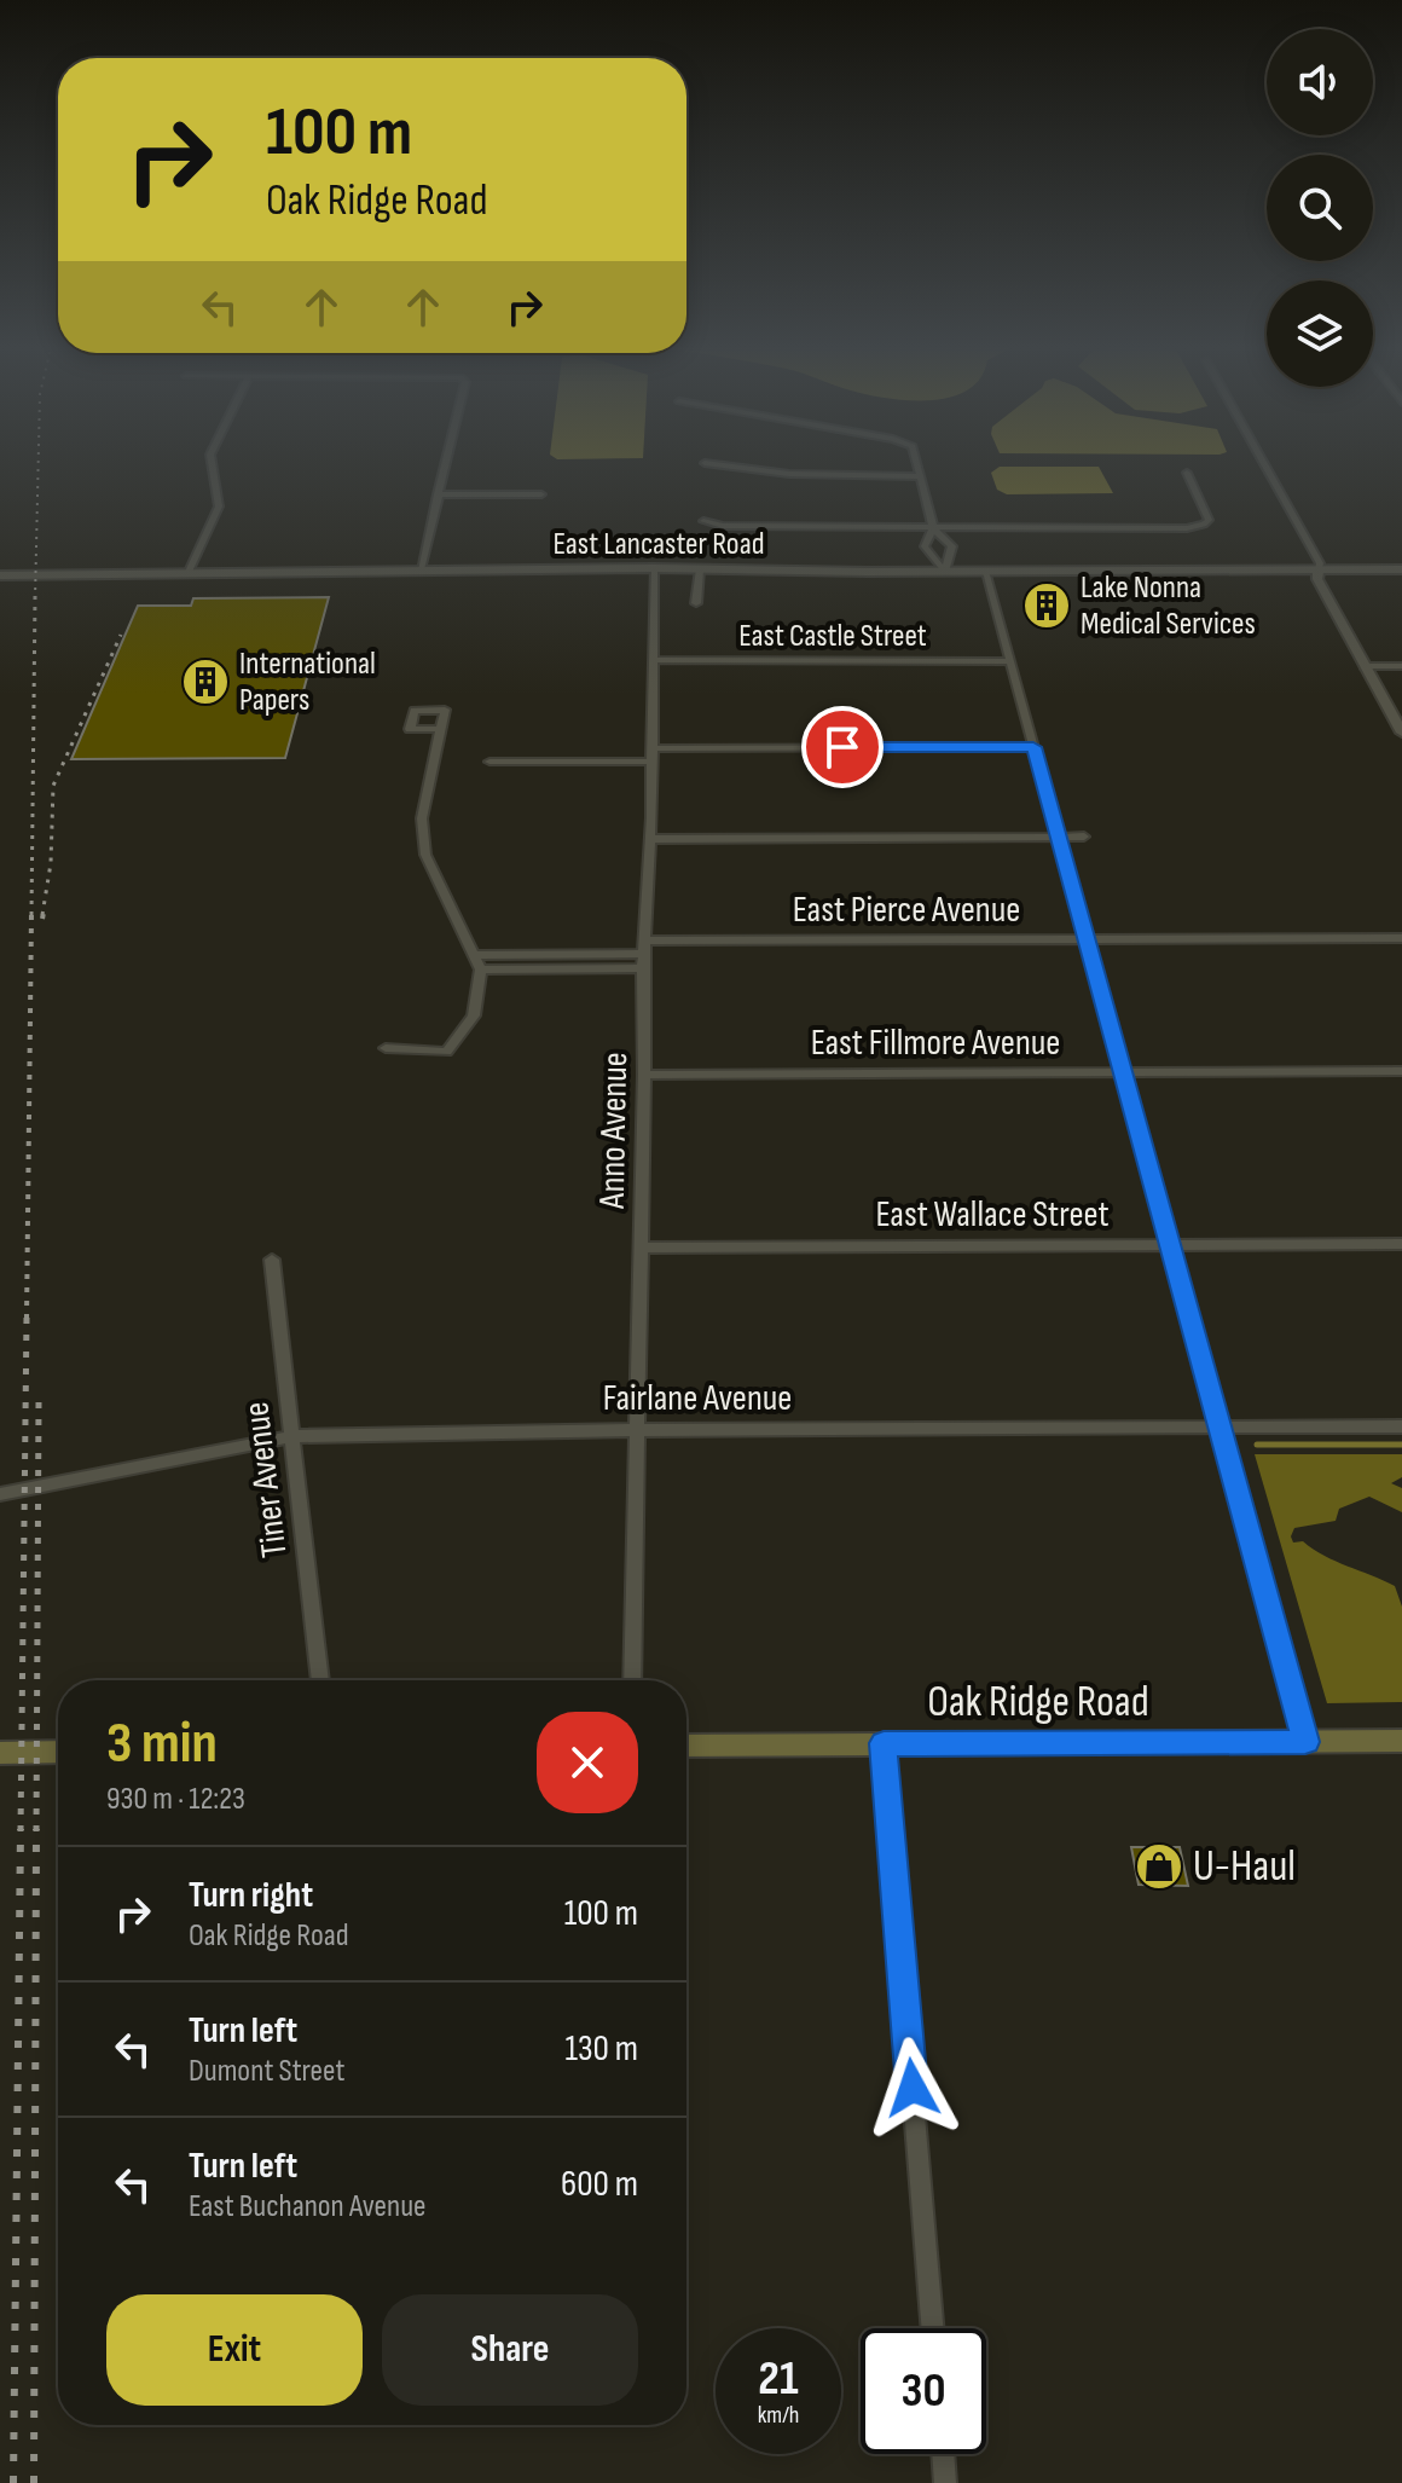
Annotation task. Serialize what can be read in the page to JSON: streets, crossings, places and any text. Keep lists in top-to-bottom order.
{
  "streets": {
    "main road": ["Oak Ridge Road"],
    "street": [
      "East Lancaster Road",
      "East Castle Street",
      "East Pierce Avenue",
      "East Fillmore Avenue",
      "Anno Avenue",
      "East Wallace Street",
      "Fairlane Avenue",
      "Tiner Avenue"
    ]
  },
  "crossings": [
    ["East Lancaster Road", "Anno Avenue"],
    ["East Castle Street", "Anno Avenue"],
    ["East Pierce Avenue", "Anno Avenue"],
    ["East Fillmore Avenue", "Anno Avenue"],
    ["Anno Avenue", "East Wallace Street"],
    ["Anno Avenue", "Fairlane Avenue"],
    ["Fairlane Avenue", "Tiner Avenue"]
  ],
  "places": {
    "building": ["Lake Nonna Medical Services", "International Papers"],
    "shop": ["U-Haul"]
  },
  "page": {
    "turn": ["100 m", "Oak Ridge Road"],
    "heading": ["3 min", "930 m · 12:23"],
    "list": [
      {
        "name": "Turn right",
        "note": "Oak Ridge Road",
        "value": "100 m"
      },
      {
        "name": "Turn left",
        "note": "Dumont Street",
        "value": "130 m"
      },
      {
        "name": "Turn left",
        "note": "East Buchanon Avenue",
        "value": "600 m"
      }
    ],
    "buttons": ["Exit", "Share"],
    "speed": "21 km/h",
    "limit": "30"
  }
}
